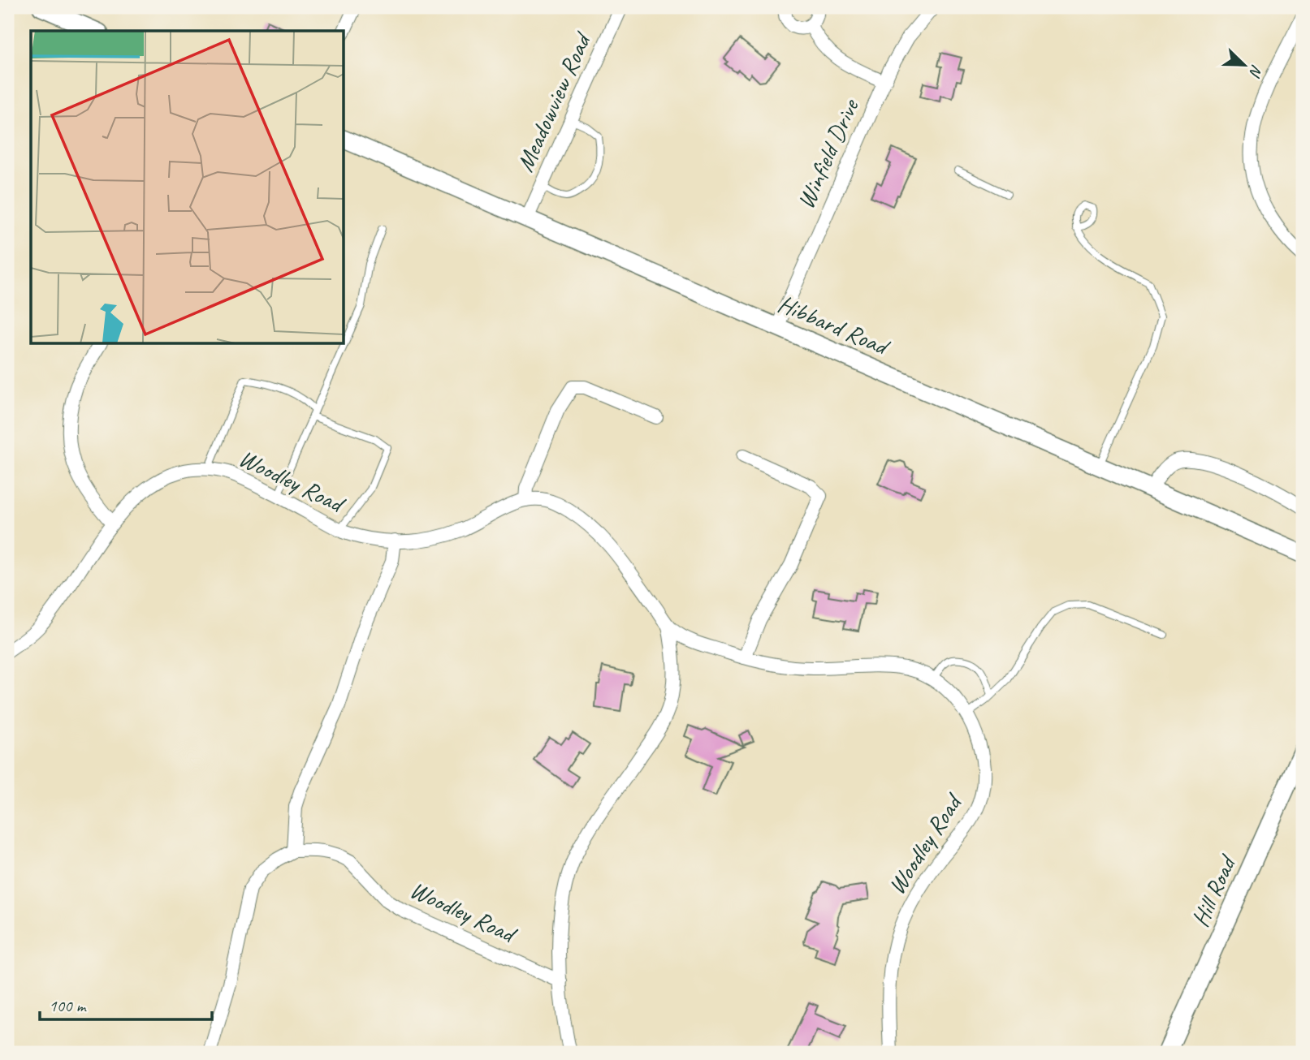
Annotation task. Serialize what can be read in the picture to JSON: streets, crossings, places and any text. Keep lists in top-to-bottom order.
{
  "streets": {
    "street": [
      "Meadowview Road",
      "Winfield Drive",
      "Hibbard Road",
      "Woodley Road",
      "Hill Road"
    ]
  },
  "crossings": [
    ["Meadowview Road", "Hibbard Road"],
    ["Winfield Drive", "Hibbard Road"]
  ],
  "scale_bar": "100 m",
  "north": "bottom right"
}
